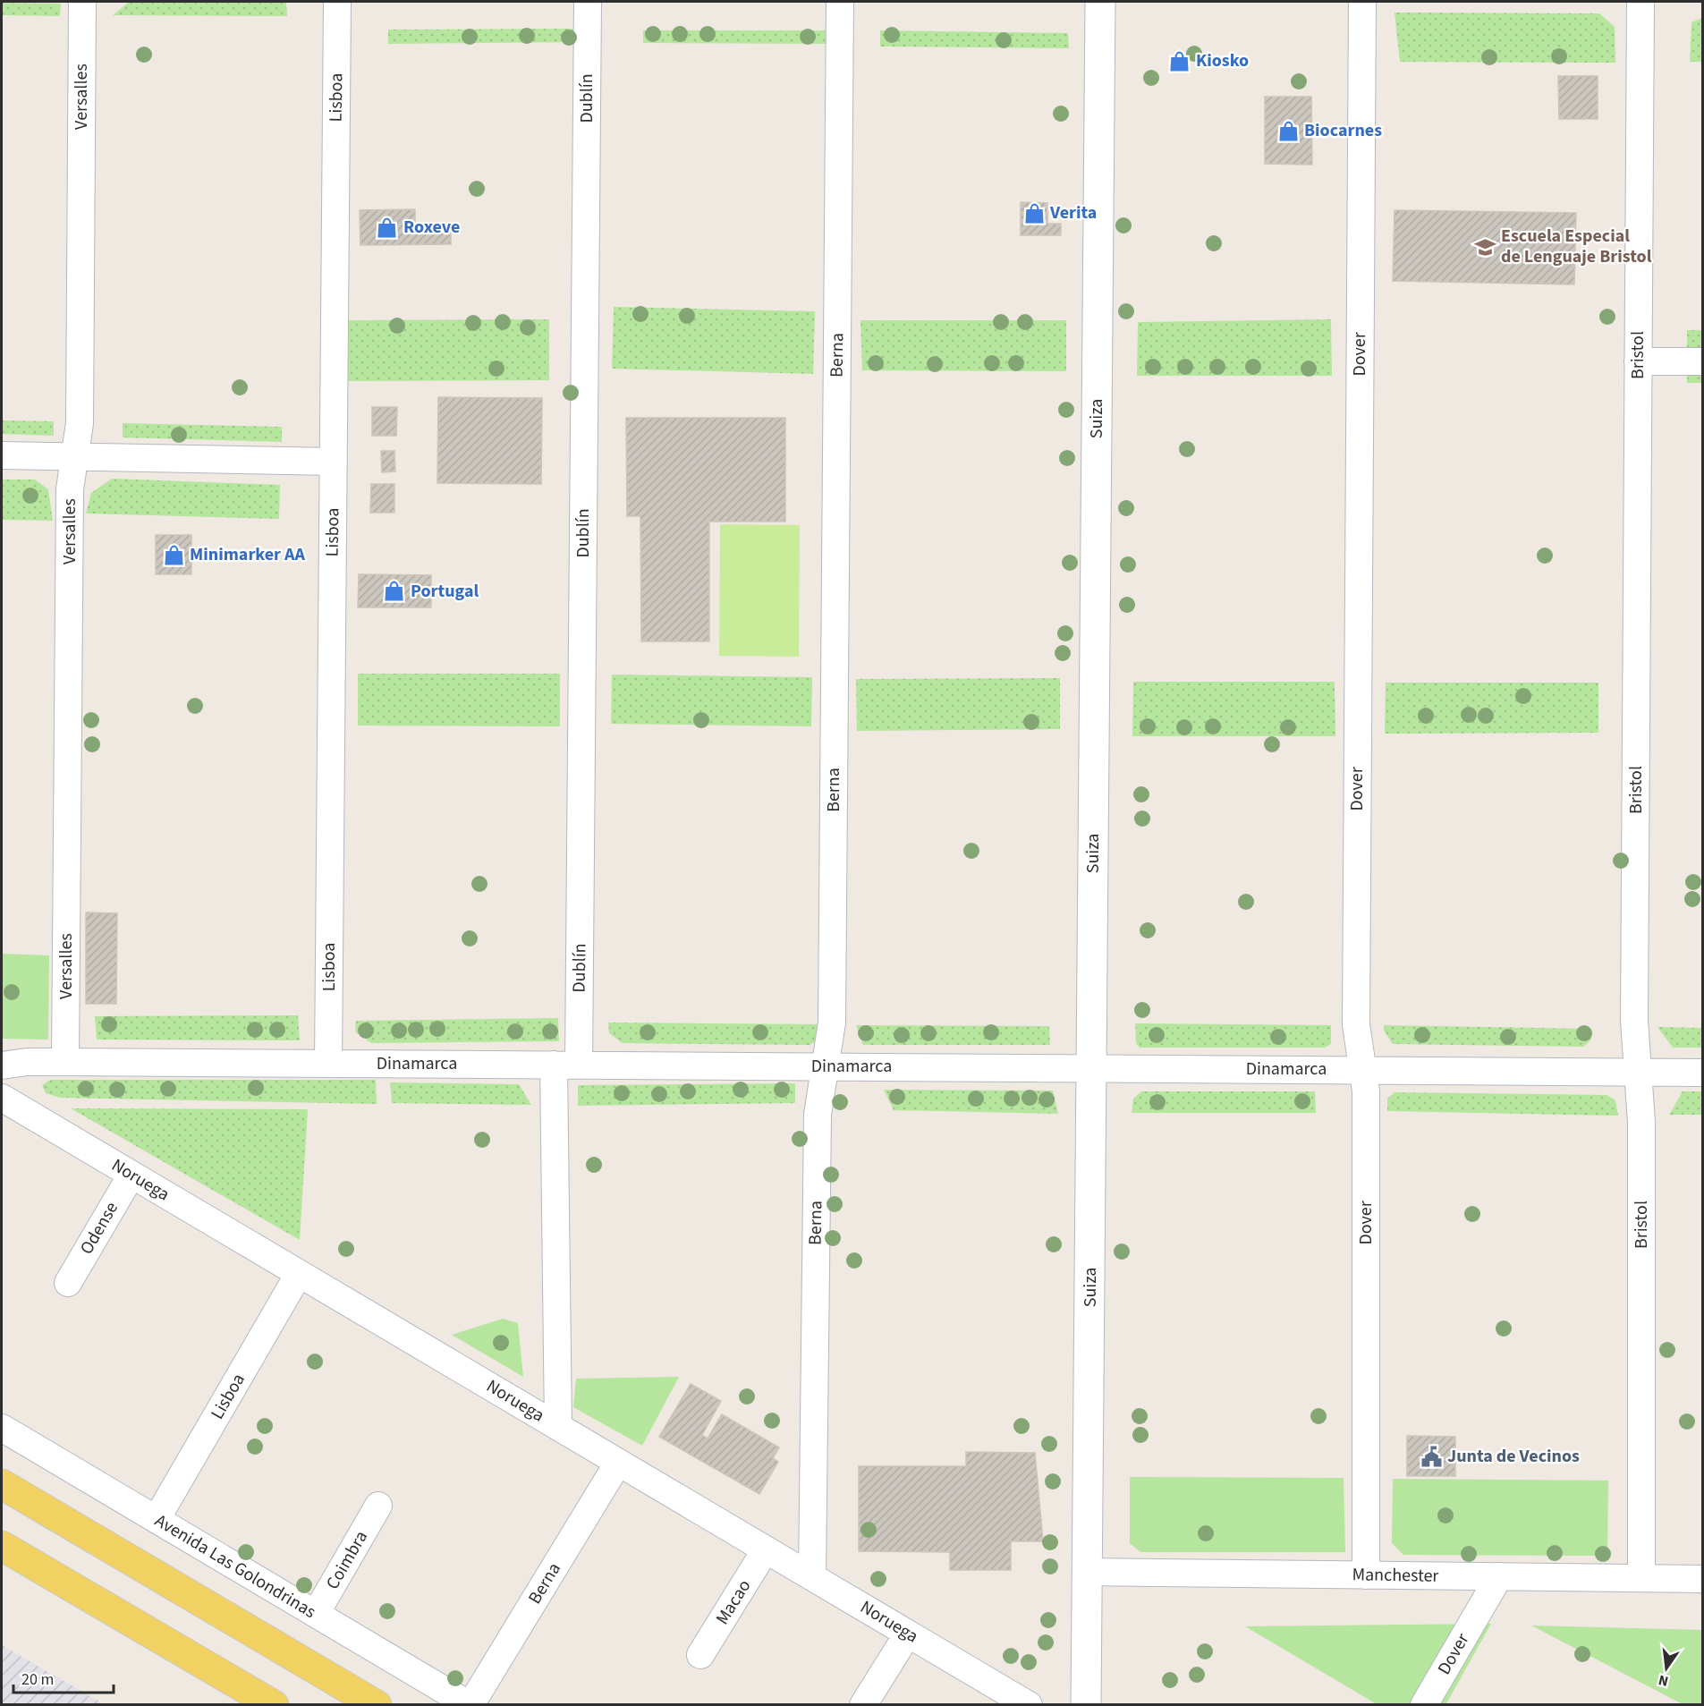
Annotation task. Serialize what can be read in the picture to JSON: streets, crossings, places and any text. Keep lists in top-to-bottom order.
{
  "streets": {
    "street": [
      "Versalles",
      "Lisboa",
      "Dublín",
      "Dover",
      "Berna",
      "Bristol",
      "Suiza",
      "Dinamarca",
      "Noruega",
      "Odense",
      "Coimbra",
      "Avenida Las Golondrinas",
      "Manchester",
      "Macao"
    ]
  },
  "crossings": [
    ["Versalles", "Dinamarca"],
    ["Lisboa", "Dinamarca"],
    ["Lisboa", "Noruega"],
    ["Lisboa", "Avenida Las Golondrinas"],
    ["Dublín", "Dinamarca"],
    ["Dublín", "Noruega"],
    ["Dover", "Dinamarca"],
    ["Dover", "Manchester"],
    ["Berna", "Dinamarca"],
    ["Berna", "Noruega"],
    ["Berna", "Avenida Las Golondrinas"],
    ["Bristol", "Dinamarca"],
    ["Bristol", "Manchester"],
    ["Suiza", "Dinamarca"],
    ["Suiza", "Manchester"],
    ["Noruega", "Odense"],
    ["Noruega", "Macao"],
    ["Coimbra", "Avenida Las Golondrinas"]
  ],
  "places": {
    "shop": [
      "Kiosko",
      "Biocarnes",
      "Verita",
      "Roxeve",
      "Minimarker AA",
      "Portugal"
    ],
    "school or university": ["Escuela Especial de Lenguaje Bristol"],
    "public building": ["Junta de Vecinos"]
  },
  "scale_bar": "20 m",
  "north": "bottom"
}
